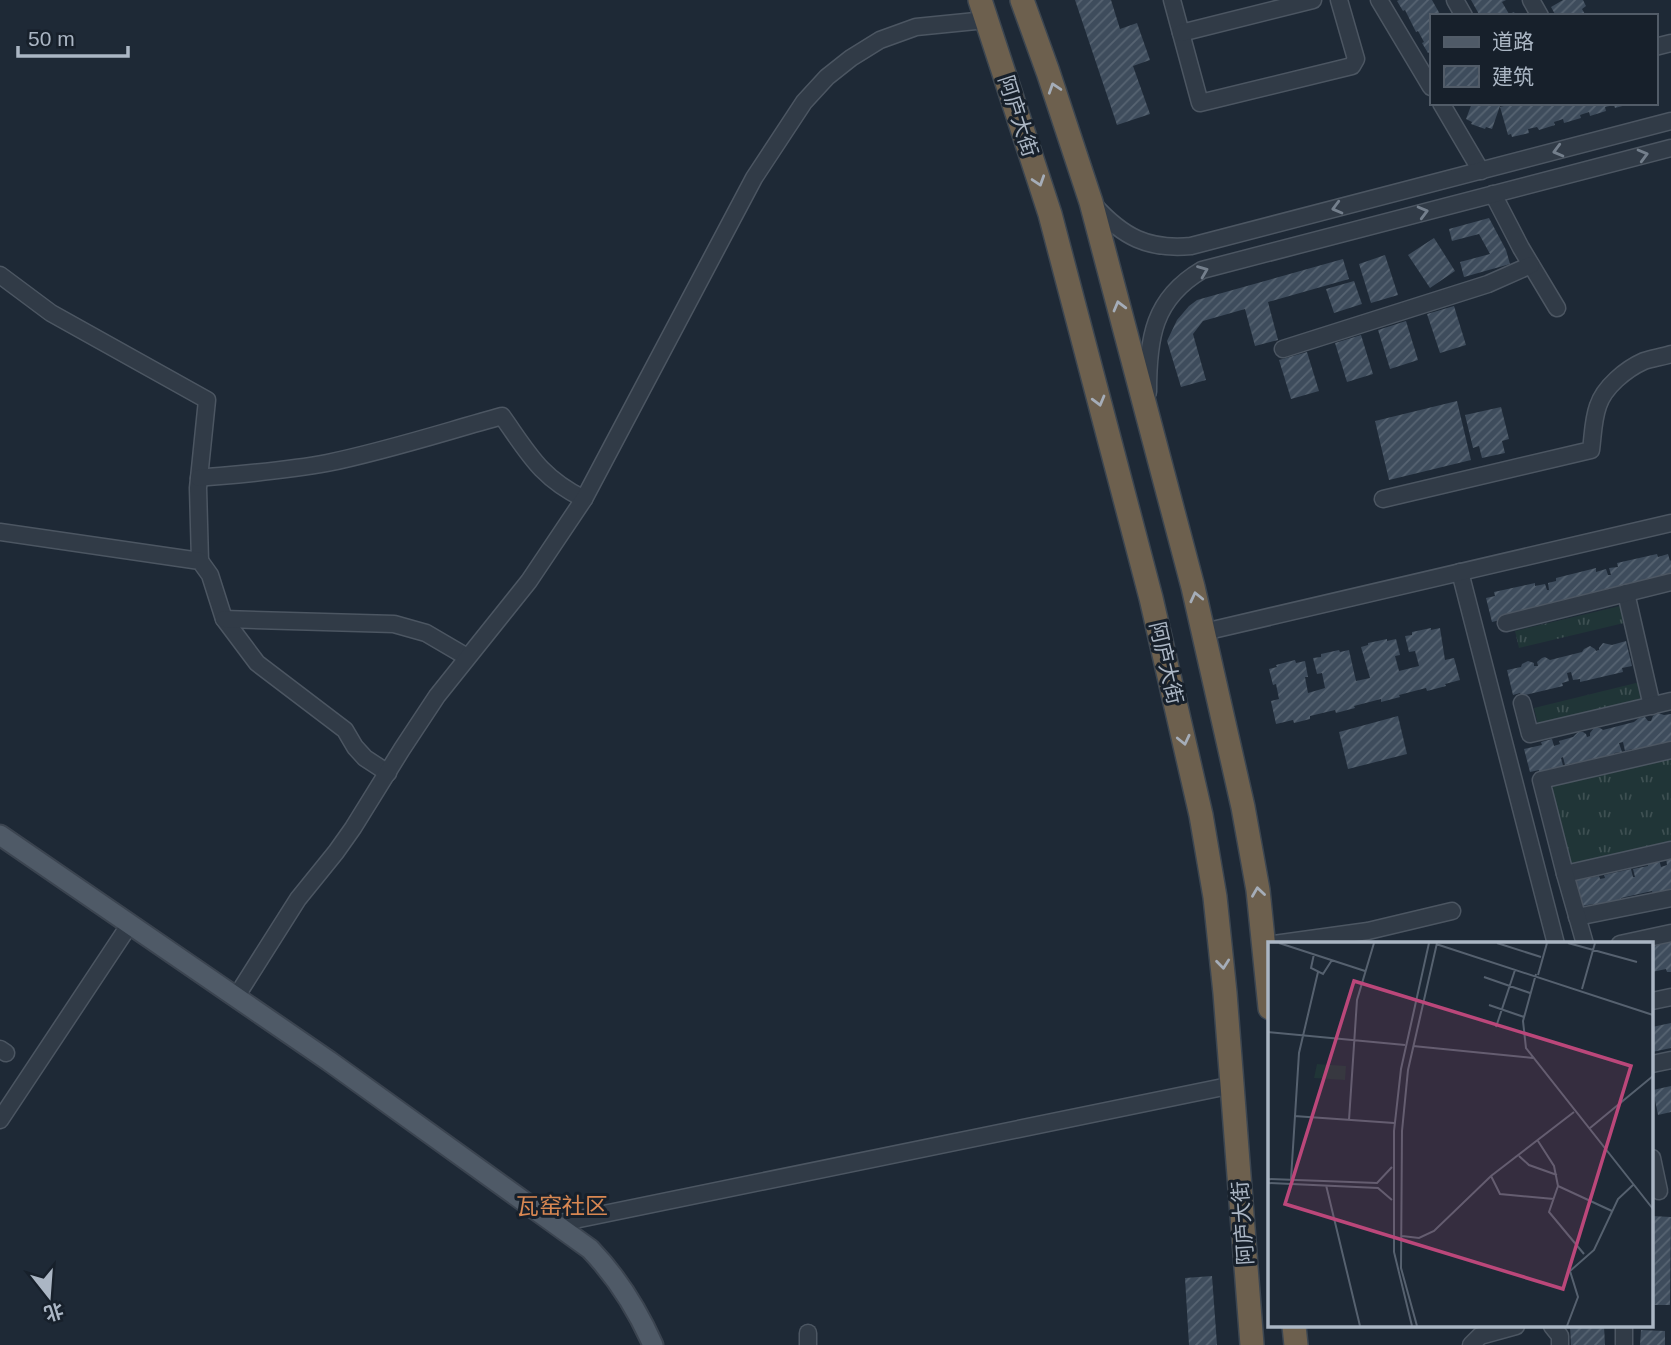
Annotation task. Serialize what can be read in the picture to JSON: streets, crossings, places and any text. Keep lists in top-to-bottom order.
{
  "streets": {
    "highway": ["阿庐大街"]
  },
  "districts": ["瓦窑社区"],
  "legend": ["道路", "建筑"],
  "scale_bar": "50 m",
  "north": "bottom"
}
